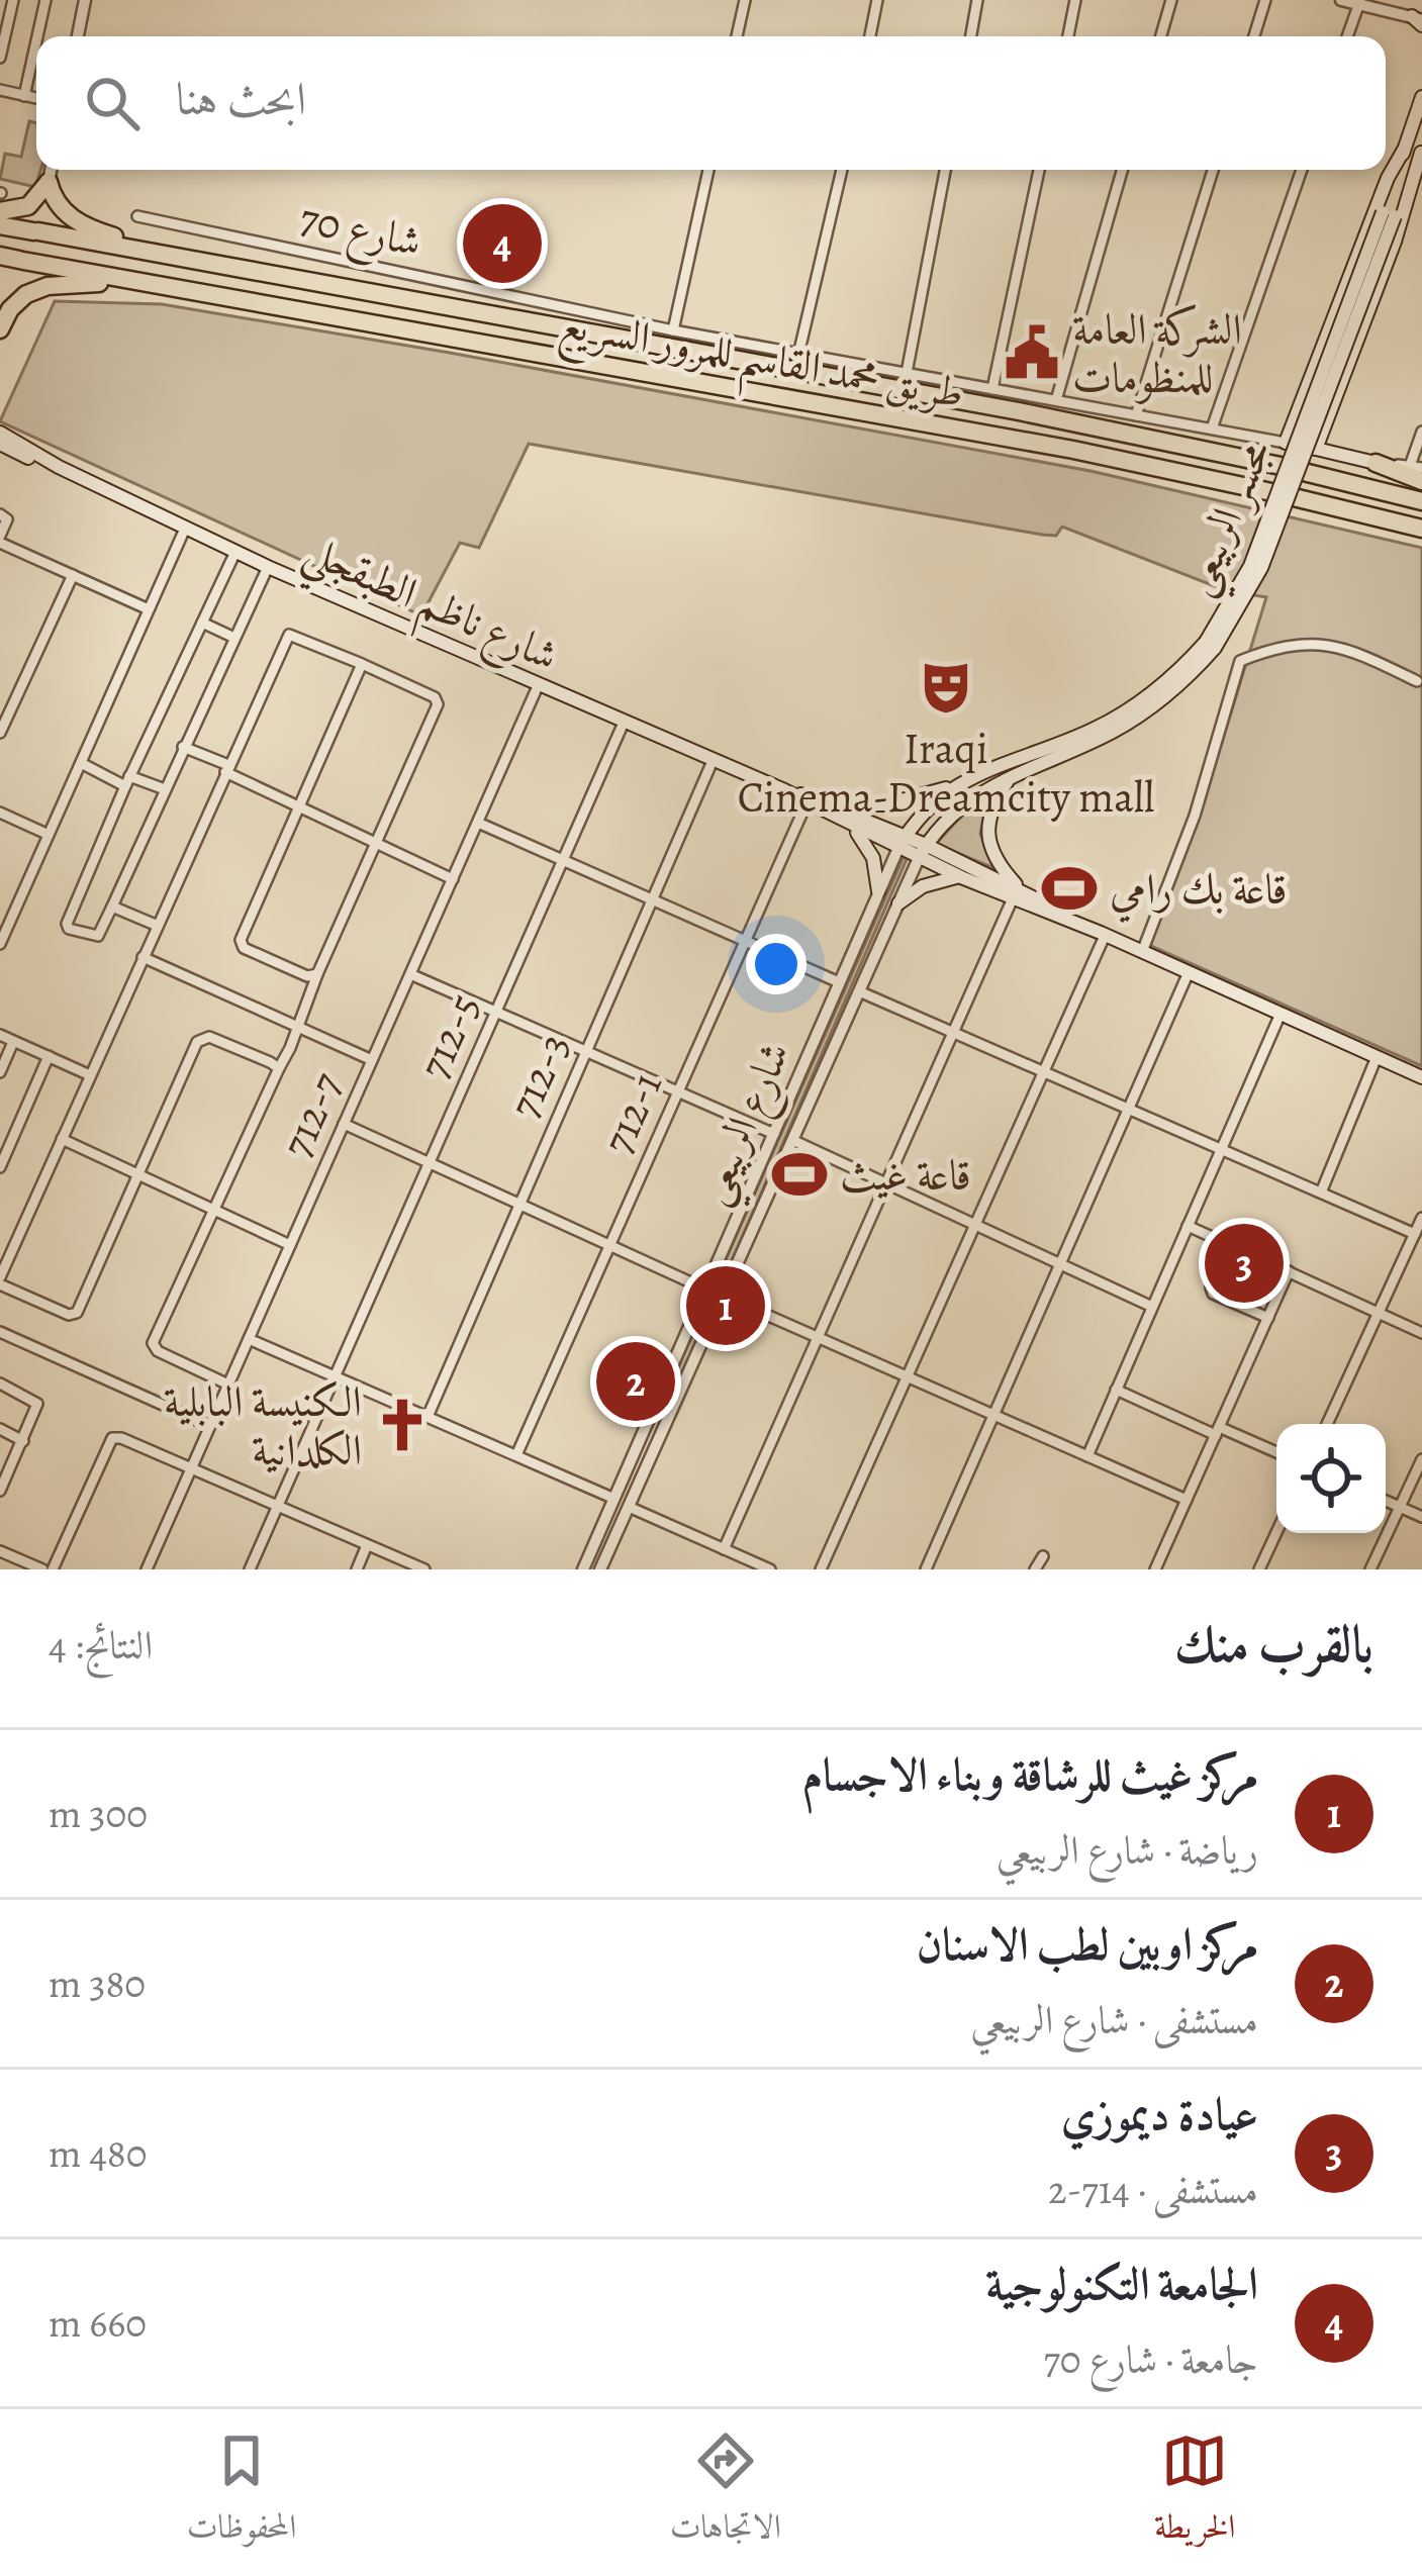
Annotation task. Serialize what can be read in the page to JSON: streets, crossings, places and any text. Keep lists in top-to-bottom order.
{
  "streets": {
    "highway": ["طريق محمد القاسم للمرور السريع"],
    "main road": ["مجسر الربيعي", "شارع ناظم الطبقجلي"],
    "street": [
      "شارع 70",
      "712-5",
      "712-3",
      "712-1",
      "712-7",
      "شارع الربيعي"
    ]
  },
  "crossings": [
    ["مجسر الربيعي", "شارع ناظم الطبقجلي"],
    ["مجسر الربيعي", "شارع الربيعي"],
    ["شارع ناظم الطبقجلي", "712-5"],
    ["شارع ناظم الطبقجلي", "712-3"],
    ["شارع ناظم الطبقجلي", "712-1"],
    ["شارع ناظم الطبقجلي", "712-7"],
    ["شارع ناظم الطبقجلي", "شارع الربيعي"]
  ],
  "places": {
    "public building": ["الشركة العامة للمنظومات"],
    "theatre": ["Iraqi Cinema-Dreamcity mall"],
    "sports": ["قاعة بك رامي", "قاعة غيث"],
    "church": ["الكنيسة البابلية الكلدانية"]
  },
  "page": {
    "search": "ابحث هنا",
    "pins": [
      "4",
      "3",
      "1",
      "2"
    ],
    "heading": ["بالقرب منك", "النتائج: 4"],
    "list": [
      {
        "mark": "1",
        "name": "مركز غيث للرشاقة وبناء الاجسام",
        "note": "رياضة · شارع الربيعي",
        "value": "300 m"
      },
      {
        "mark": "2",
        "name": "مركز اوبين لطب الاسنان",
        "note": "مستشفى · شارع الربيعي",
        "value": "380 m"
      },
      {
        "mark": "3",
        "name": "عيادة ديموزي",
        "note": "مستشفى · 714-2",
        "value": "480 m"
      },
      {
        "mark": "4",
        "name": "الجامعة التكنولوجية",
        "note": "جامعة · شارع 70",
        "value": "660 m"
      }
    ],
    "nav": ["الخريطة", "الاتجاهات", "المحفوظات"]
  }
}
